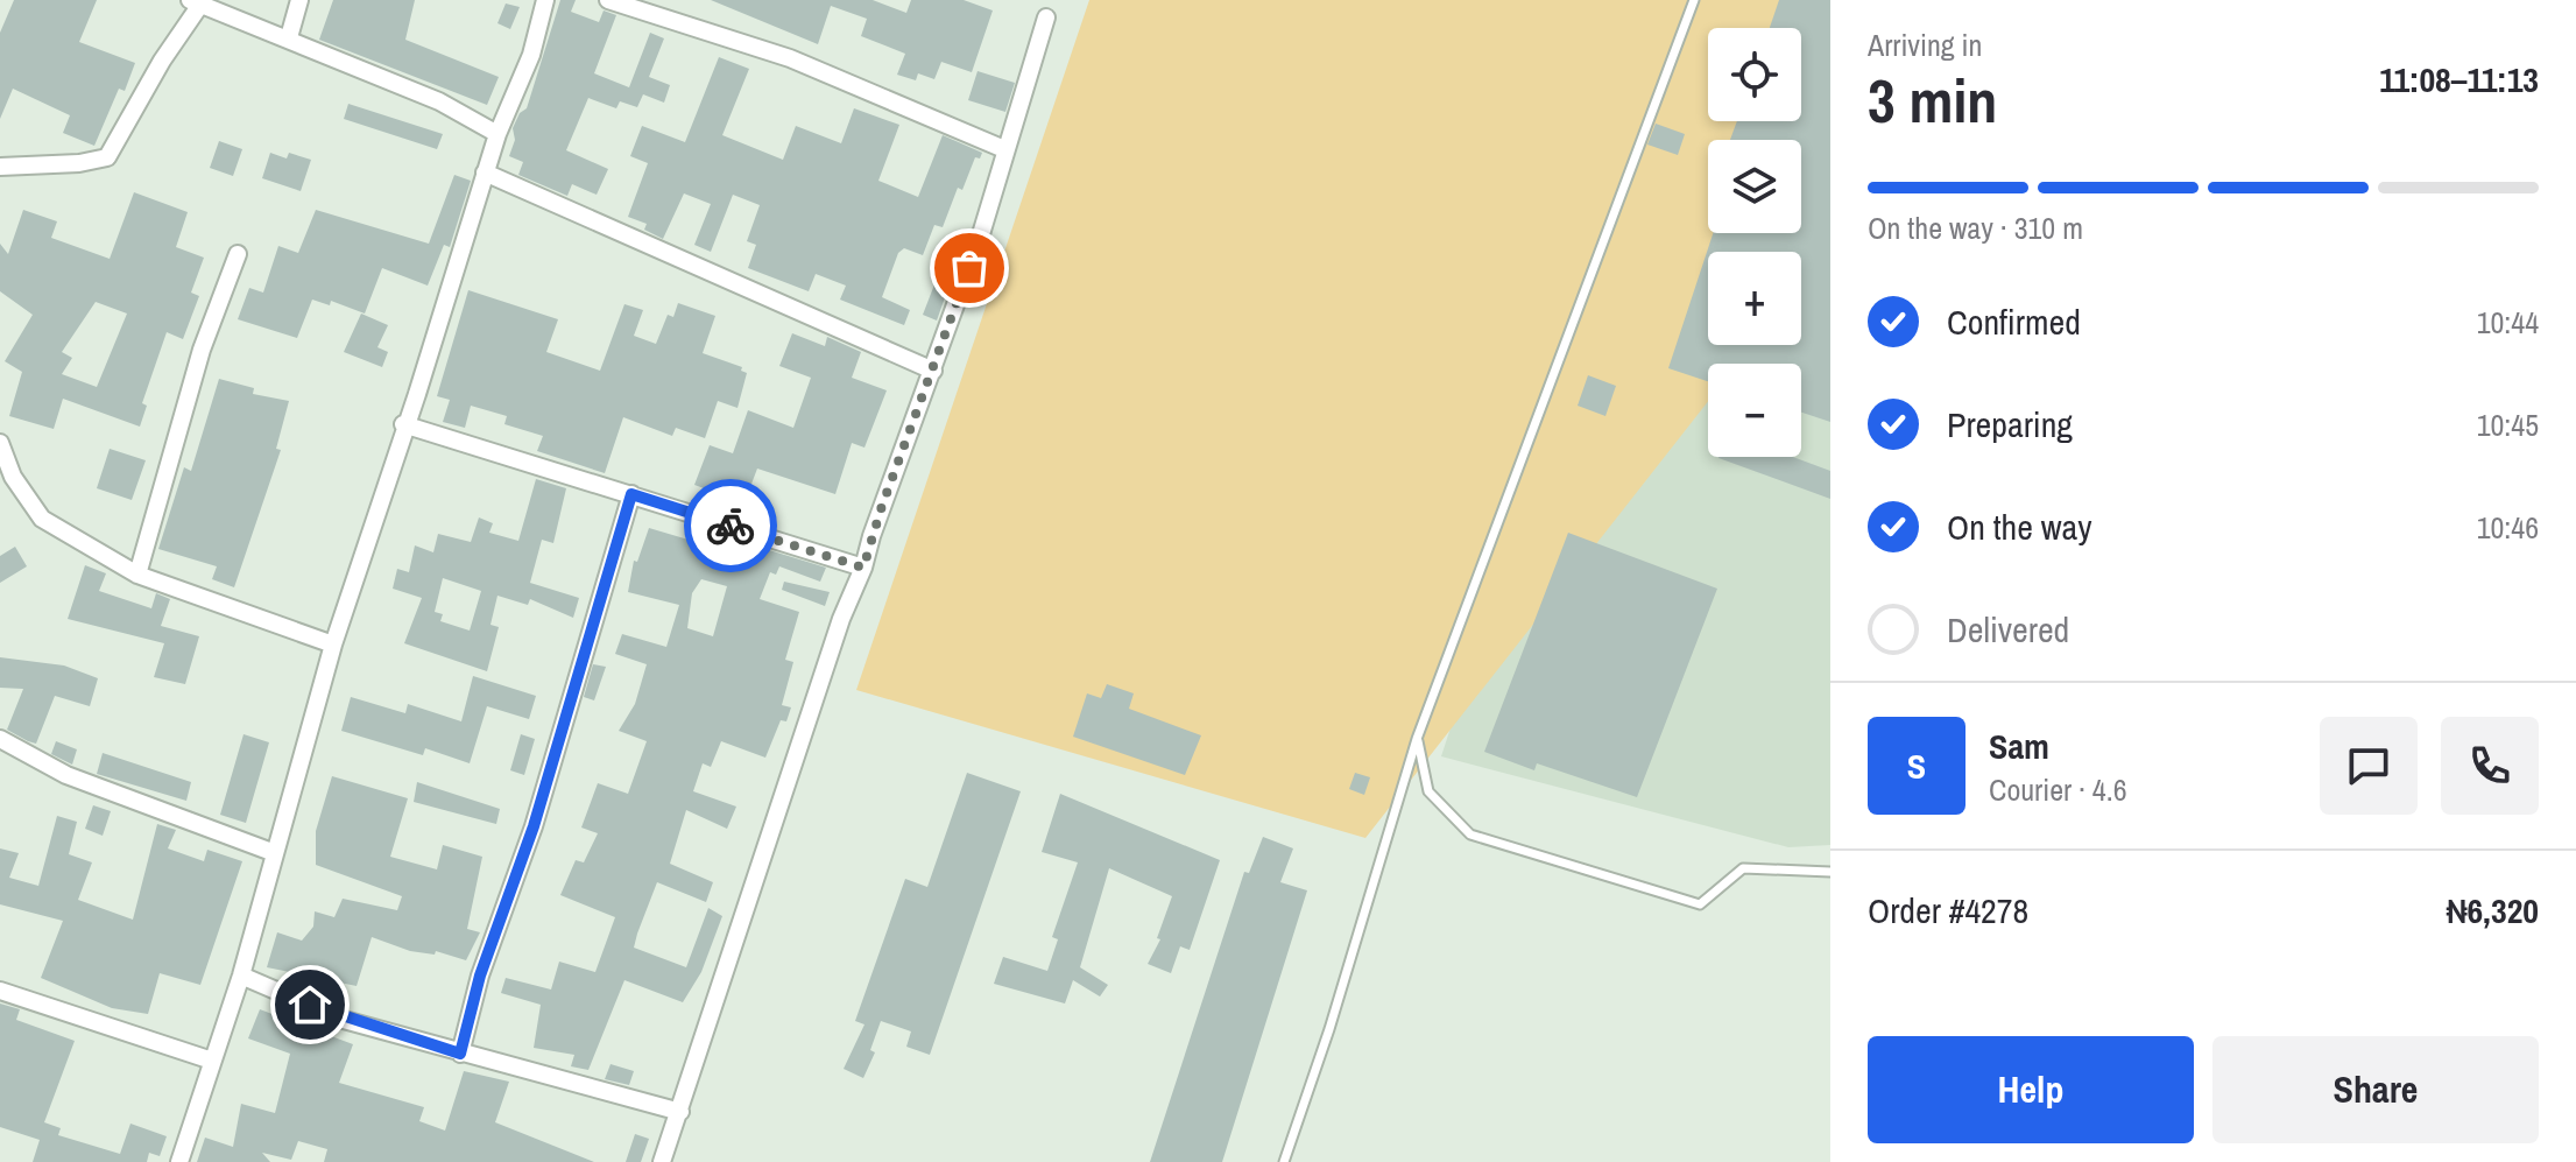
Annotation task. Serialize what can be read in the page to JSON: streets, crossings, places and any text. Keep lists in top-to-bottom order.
{
  "page": {
    "heading": ["3 min", "Arriving in", "11:08–11:13"],
    "panel": [
      "Sam",
      "Courier · 4.6",
      "Order #4278",
      "₦6,320"
    ],
    "map_buttons": ["+", "−"],
    "bar": "On the way · 310 m",
    "list": [
      ["Confirmed", "10:44"],
      ["Preparing", "10:45"],
      ["On the way", "10:46"],
      "Delivered"
    ],
    "round": "S",
    "buttons": ["Help", "Share"]
  }
}
